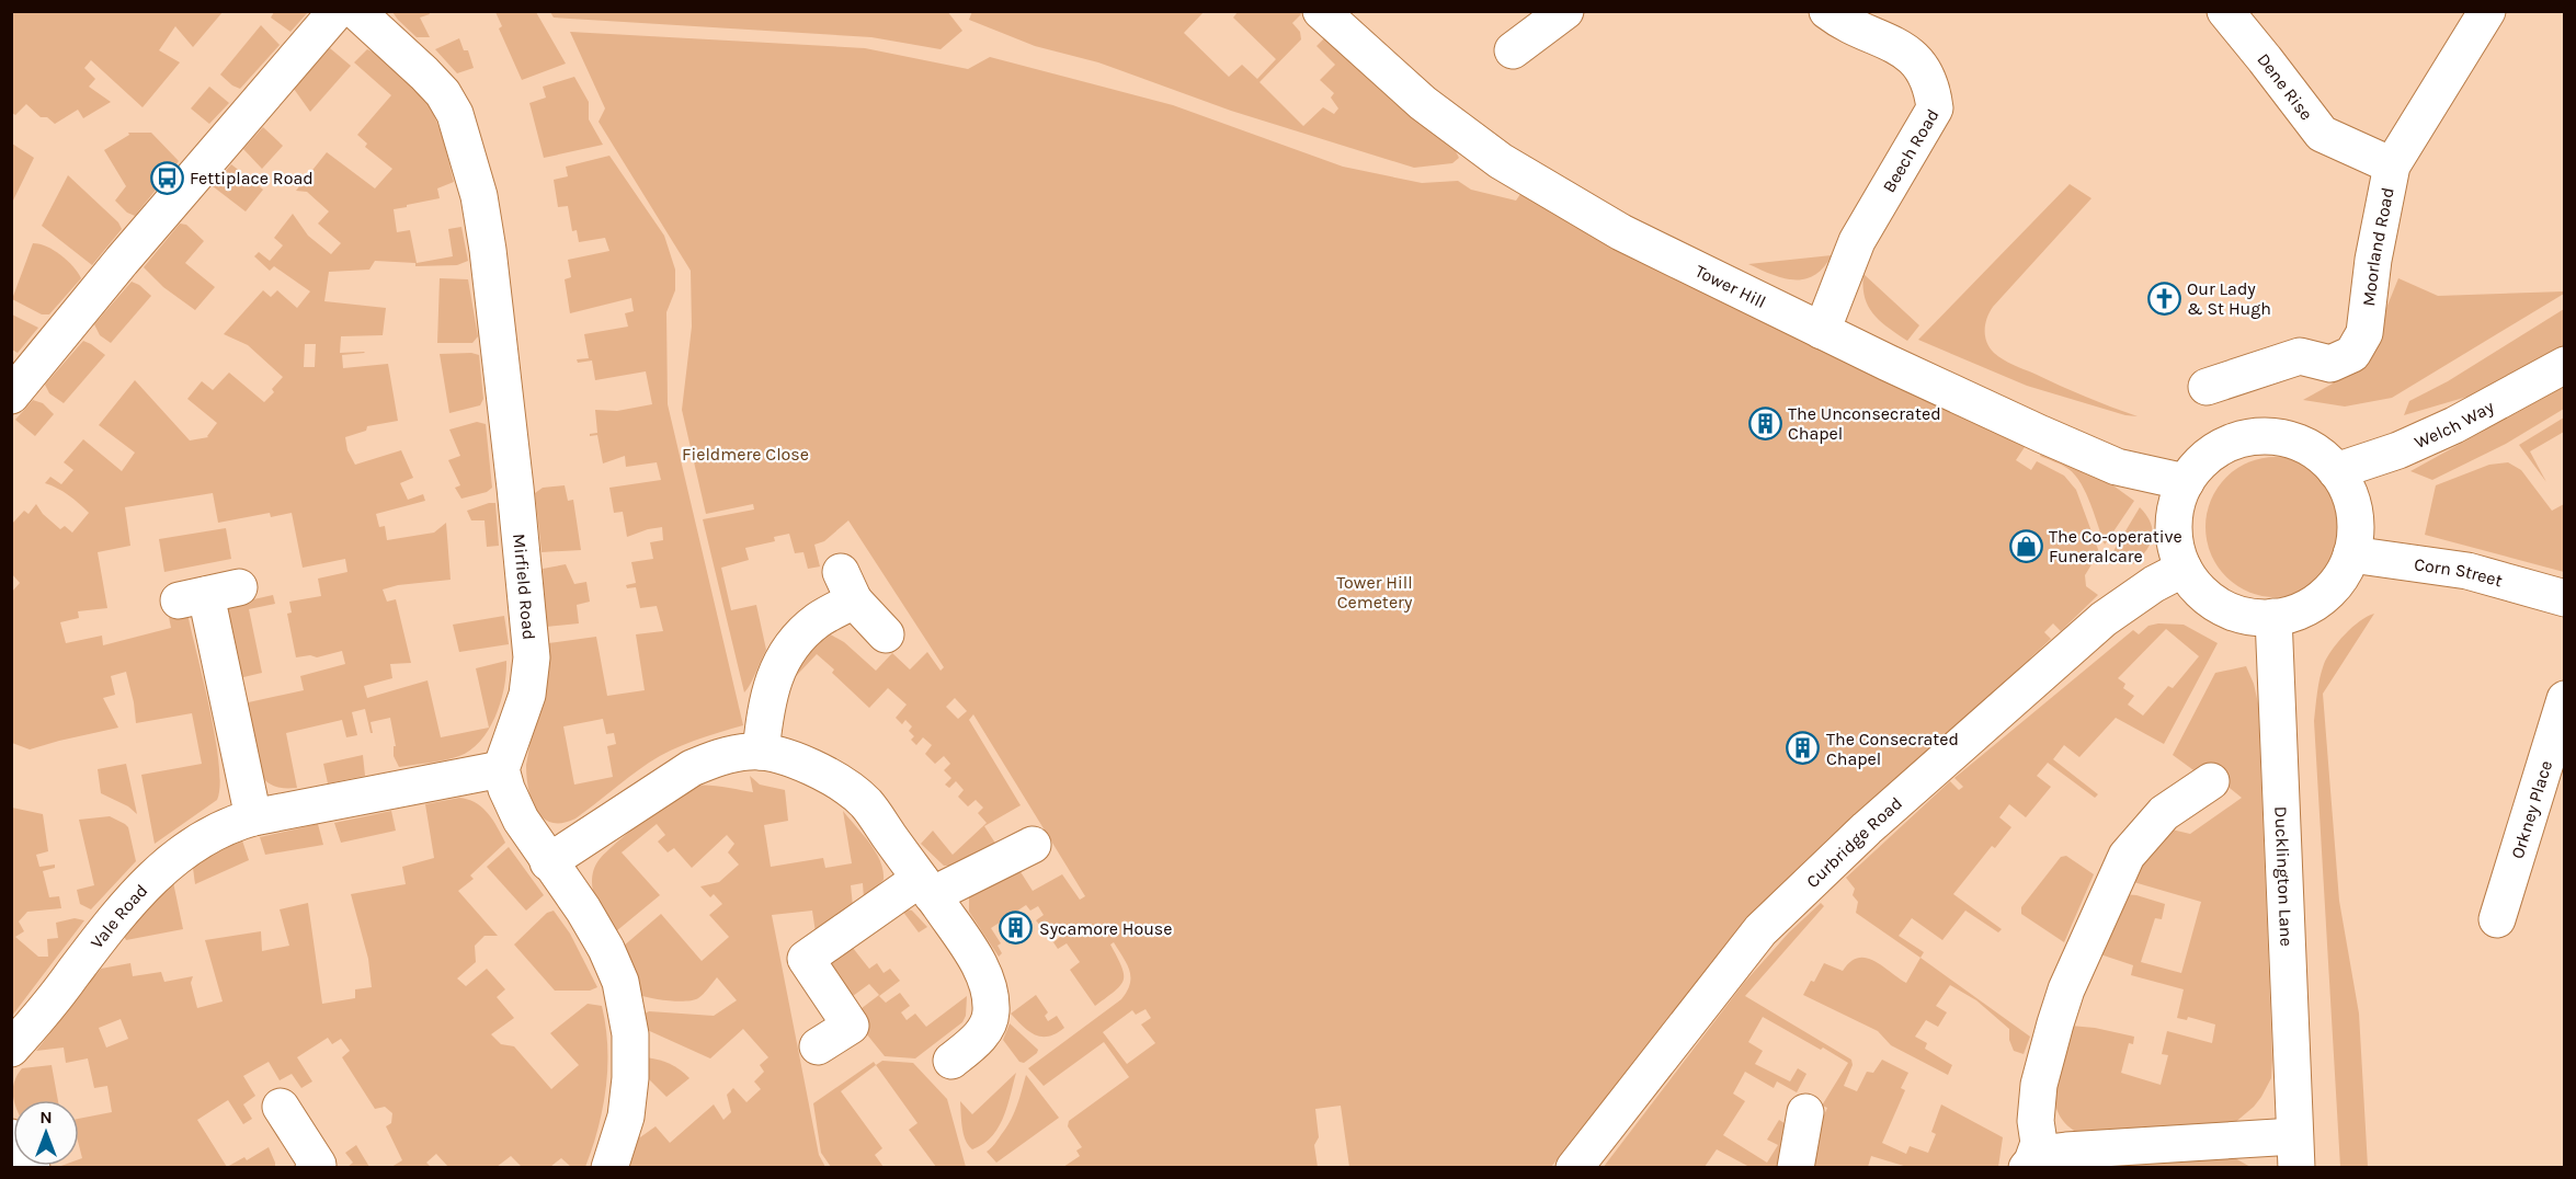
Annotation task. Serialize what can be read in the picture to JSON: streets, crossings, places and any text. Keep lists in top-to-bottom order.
{
  "streets": {
    "street": [
      "Dene Rise",
      "Beech Road",
      "Moorland Road",
      "Tower Hill",
      "Welch Way",
      "Corn Street",
      "Mirfield Road",
      "Orkney Place",
      "Curbridge Road",
      "Ducklington Lane",
      "Vale Road"
    ]
  },
  "crossings": [
    ["Dene Rise", "Moorland Road"],
    ["Beech Road", "Tower Hill"],
    ["Tower Hill", "Welch Way"],
    ["Tower Hill", "Corn Street"],
    ["Tower Hill", "Curbridge Road"],
    ["Tower Hill", "Ducklington Lane"],
    ["Welch Way", "Corn Street"],
    ["Welch Way", "Curbridge Road"],
    ["Welch Way", "Ducklington Lane"],
    ["Corn Street", "Curbridge Road"],
    ["Corn Street", "Ducklington Lane"],
    ["Mirfield Road", "Vale Road"],
    ["Curbridge Road", "Ducklington Lane"]
  ],
  "parks": ["Fieldmere Close", "Tower Hill Cemetery"],
  "places": {
    "bus stop": ["Fettiplace Road"],
    "church": ["Our Lady & St Hugh"],
    "building": ["The Unconsecrated Chapel", "The Consecrated Chapel", "Sycamore House"],
    "shop": ["The Co-operative Funeralcare"]
  },
  "north": "top"
}
